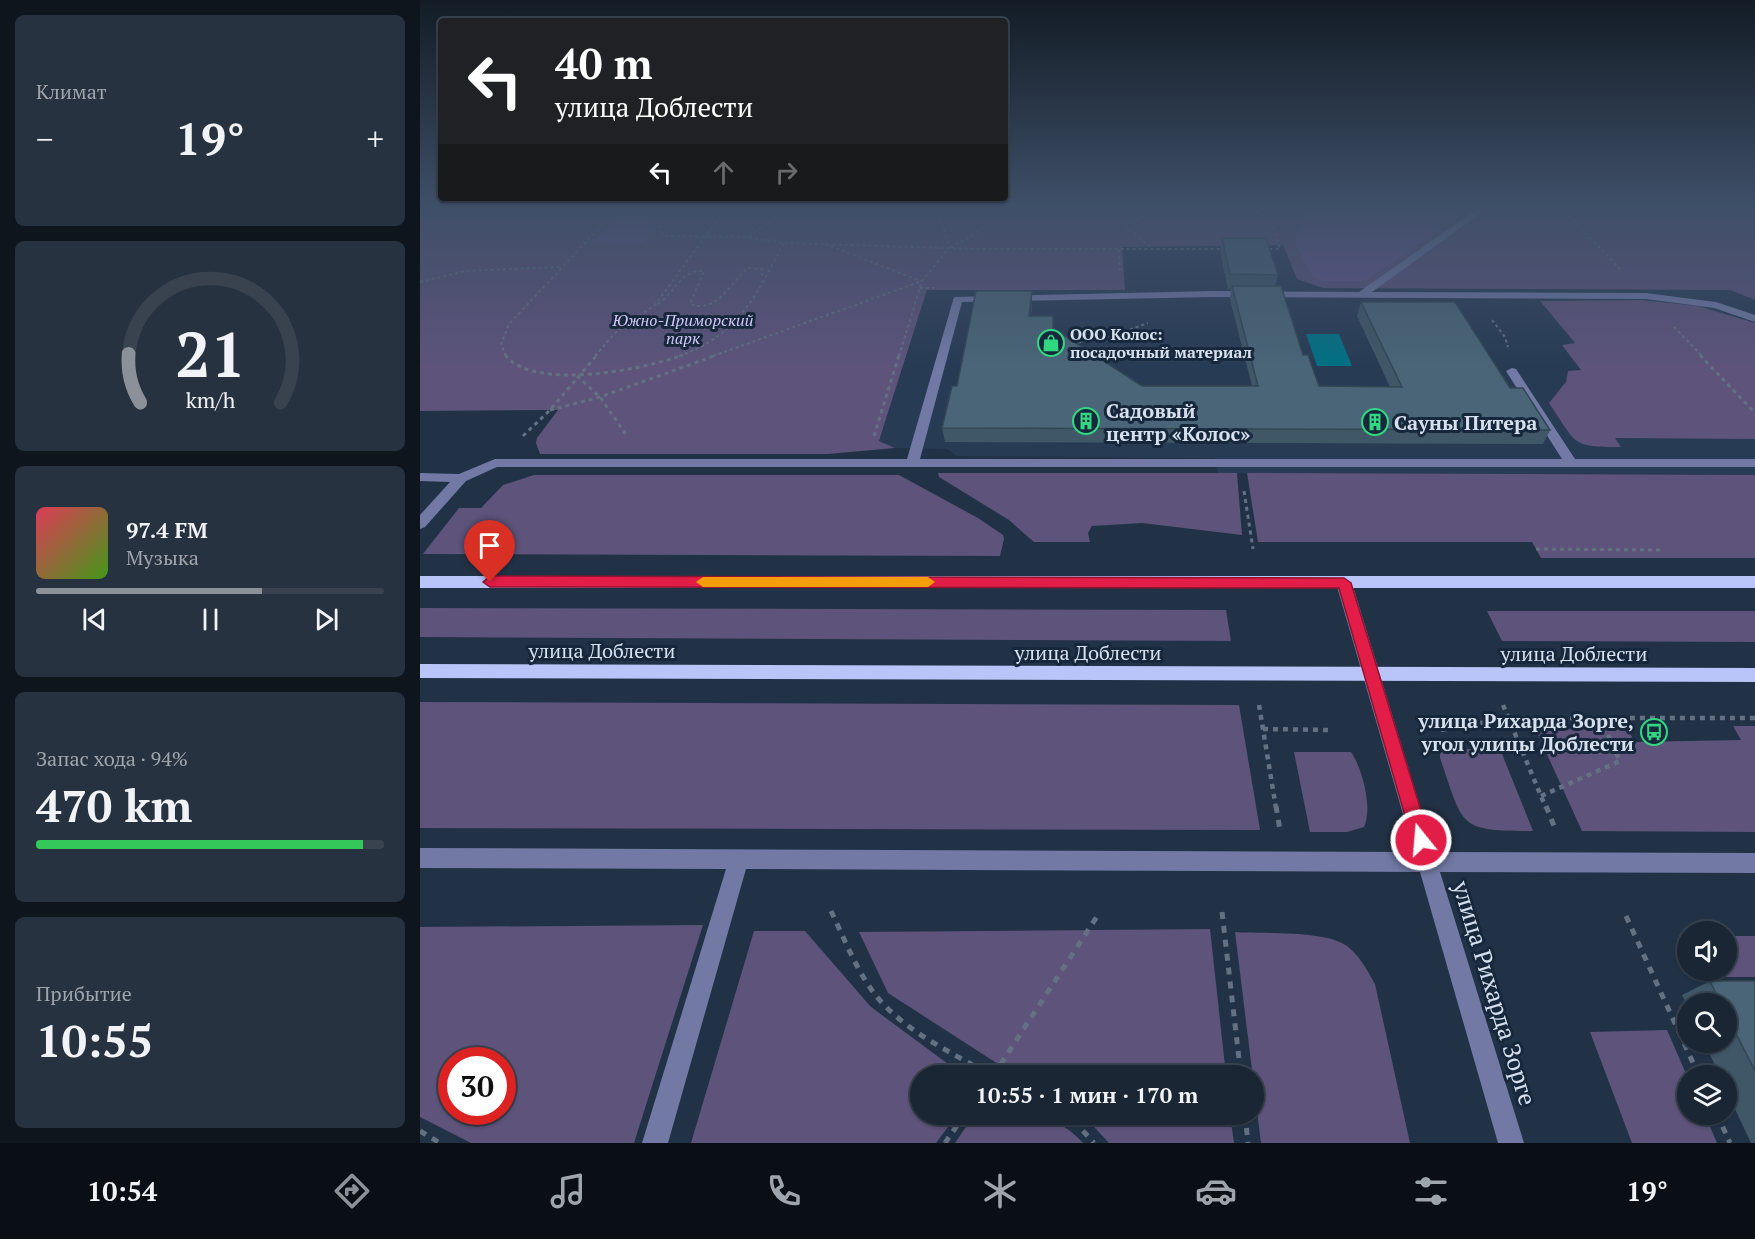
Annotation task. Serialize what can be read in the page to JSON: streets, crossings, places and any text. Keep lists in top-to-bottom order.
{
  "streets": {
    "main road": ["улица Доблести"],
    "street": ["улица Рихарда Зорге"]
  },
  "crossings": [
    ["улица Доблести", "улица Рихарда Зорге"]
  ],
  "parks": ["Южно-Приморский парк"],
  "places": {
    "shop": ["ООО Колос: посадочный материал"],
    "building": ["Садовый центр «Колос»", "Сауны Питера"],
    "bus stop": ["улица Рихарда Зорге, угол улицы Доблести"]
  },
  "page": {
    "tile": [
      "Климат",
      ["Запас хода · 94%", "470 km"],
      ["Прибытие", "10:55"]
    ],
    "turn": ["40 m", "улица Доблести"],
    "heat": ["−", "19°", "+"],
    "song": ["97.4 FM", "Музыка"],
    "limit": "30",
    "trip": "10:55 · 1 мин · 170 m",
    "tabs": ["10:54", "19°"],
    "gauge": ["21", "km/h"]
  }
}
